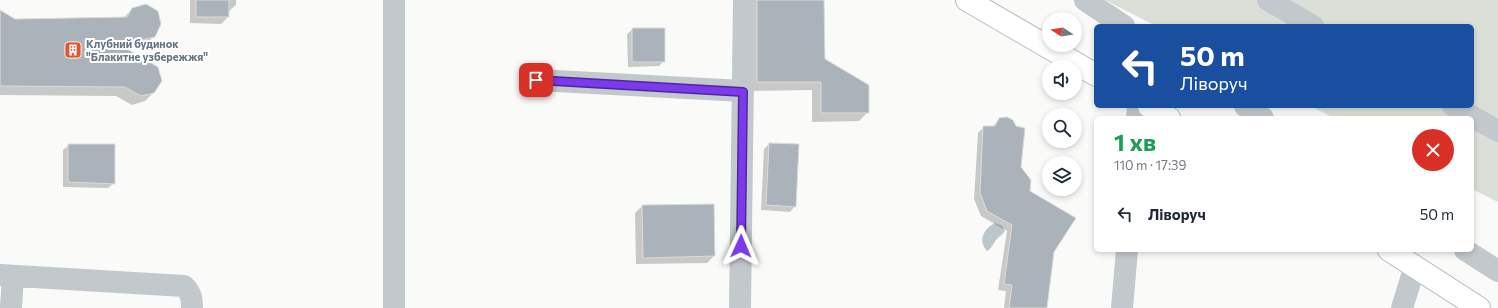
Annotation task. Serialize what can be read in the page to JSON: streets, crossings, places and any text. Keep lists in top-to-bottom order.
{
  "places": {
    "building": ["Клубний будинок \"Блакитне узбережжя\""]
  },
  "north": "left",
  "page": {
    "turn": ["50 m", "Ліворуч"],
    "heading": ["1 хв", "110 m · 17:39"],
    "list": [
      {
        "name": "Ліворуч",
        "value": "50 m"
      }
    ]
  }
}
